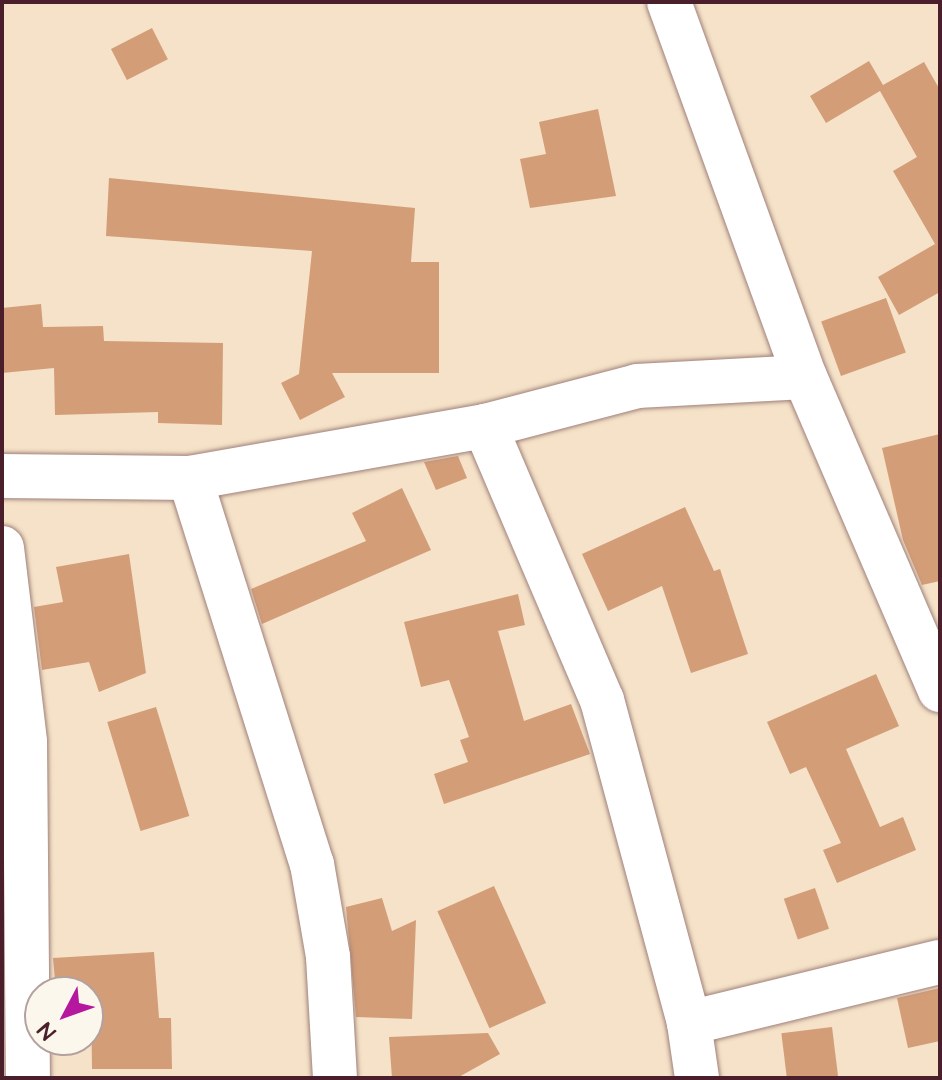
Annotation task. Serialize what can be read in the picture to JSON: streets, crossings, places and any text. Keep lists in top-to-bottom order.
{
  "north": "bottom left"
}
